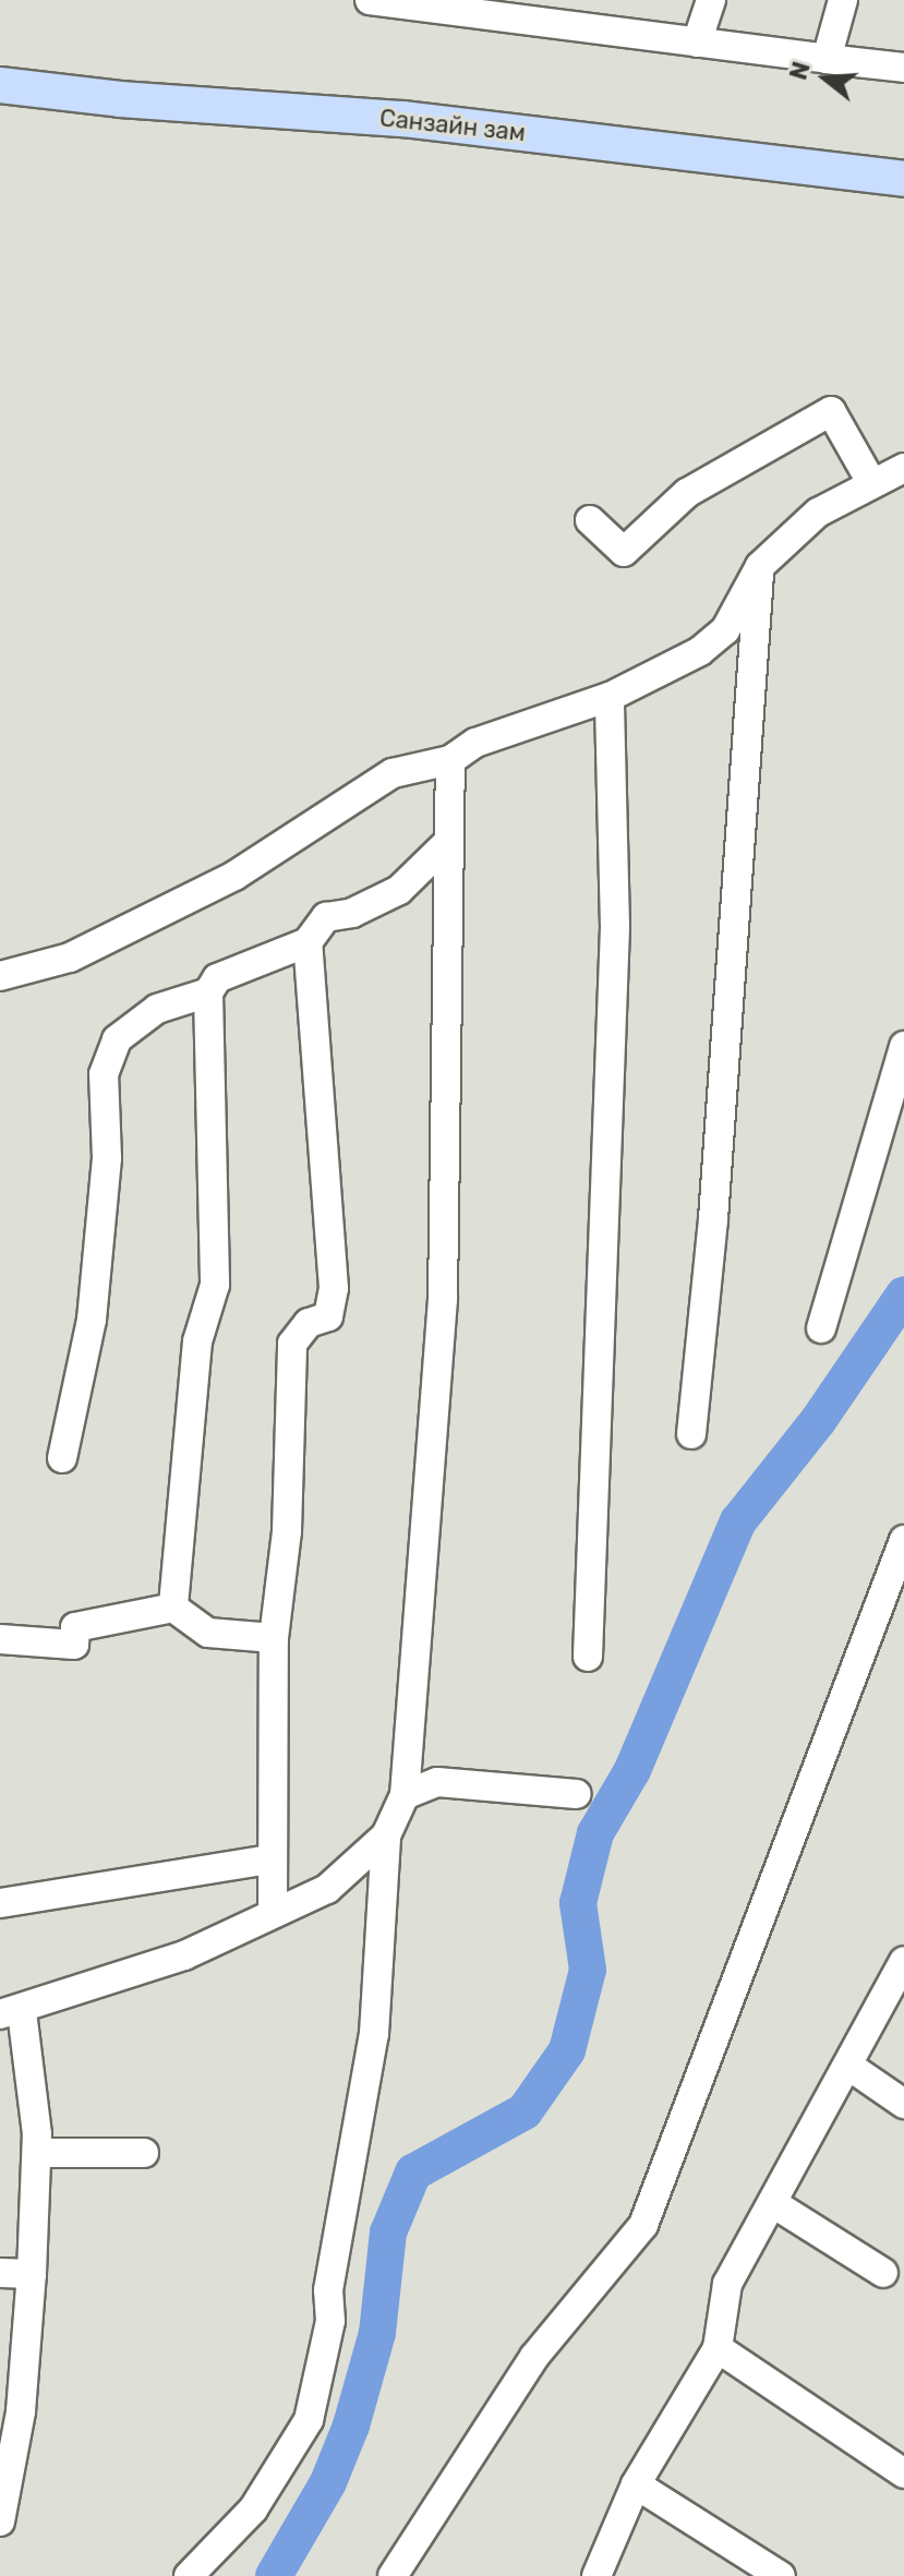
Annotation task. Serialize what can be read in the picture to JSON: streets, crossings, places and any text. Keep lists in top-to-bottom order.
{
  "streets": {
    "main road": ["Санзайн зам"]
  },
  "north": "left"
}
